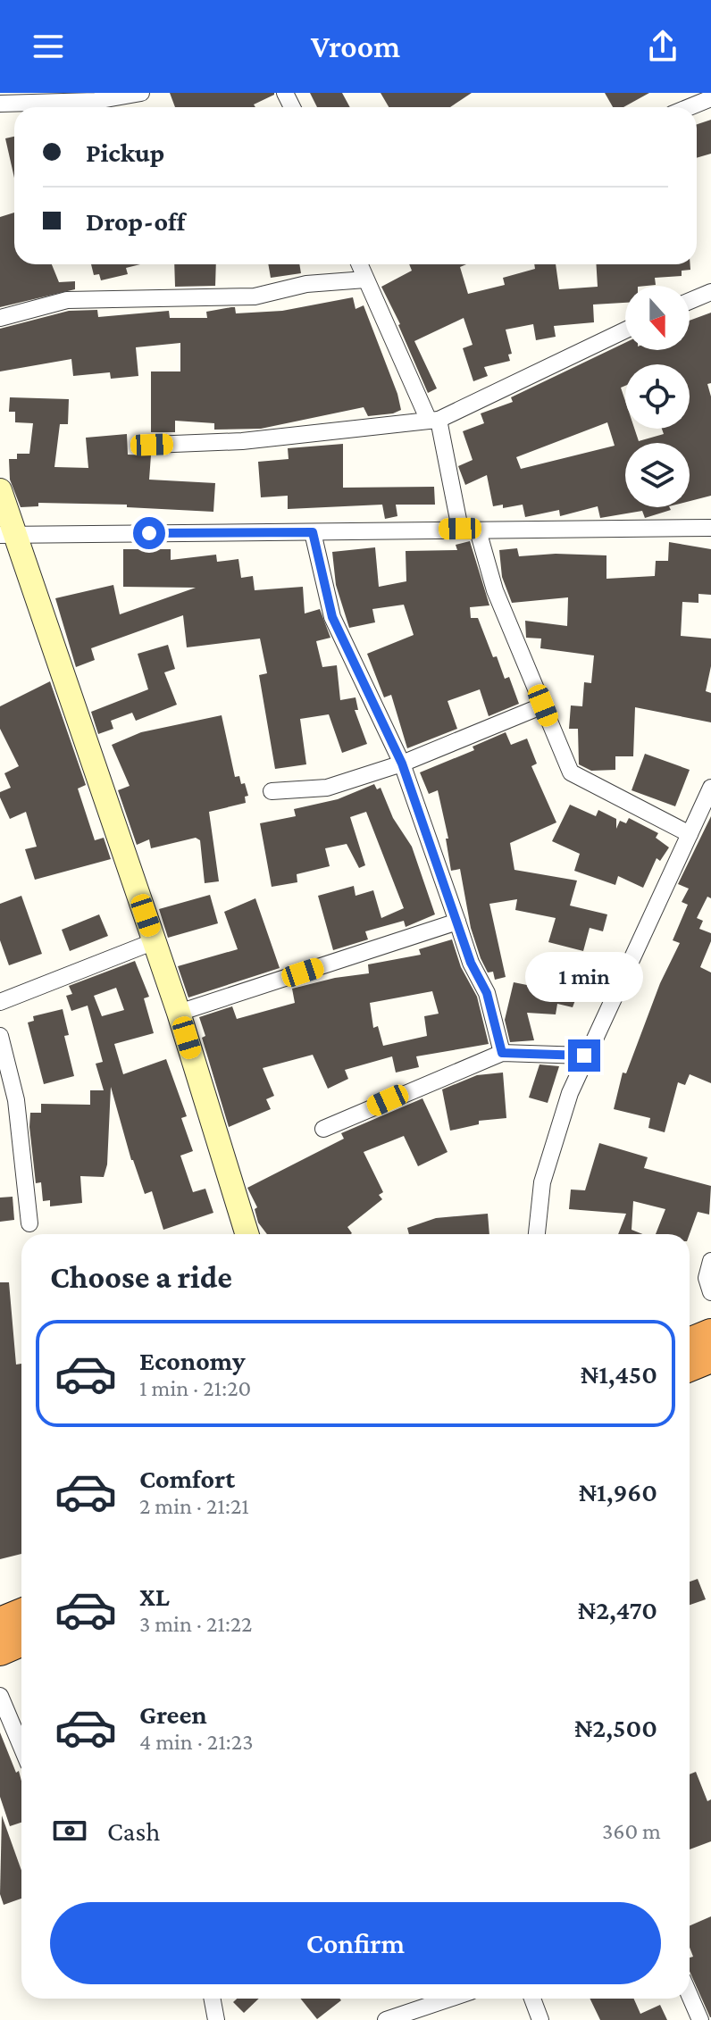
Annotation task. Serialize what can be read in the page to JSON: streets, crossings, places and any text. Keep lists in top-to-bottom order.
{
  "north": "bottom",
  "page": {
    "header": "Vroom",
    "banner": ["Pickup", "Drop-off"],
    "bubble": "1 min",
    "heading": "Choose a ride",
    "list": [
      {
        "name": "Economy",
        "note": "1 min · 21:20",
        "value": "₦1,450"
      },
      {
        "name": "Comfort",
        "note": "2 min · 21:21",
        "value": "₦1,960"
      },
      {
        "name": "XL",
        "note": "3 min · 21:22",
        "value": "₦2,470"
      },
      {
        "name": "Green",
        "note": "4 min · 21:23",
        "value": "₦2,500"
      }
    ],
    "pay": ["Cash", "360 m"],
    "buttons": "Confirm"
  }
}
